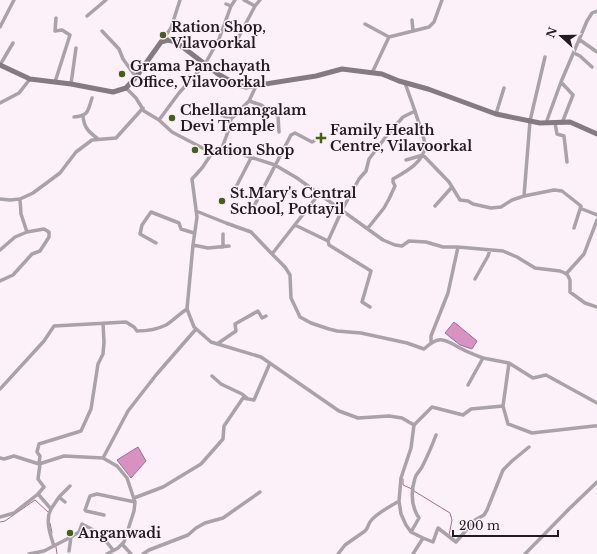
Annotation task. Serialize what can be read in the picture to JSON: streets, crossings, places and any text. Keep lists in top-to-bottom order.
{
  "places": {
    "other": [
      "Ration Shop, Vilavoorkal",
      "Grama Panchayath Office, Vilavoorkal",
      "Chellamangalam Devi Temple",
      "Ration Shop",
      "St.Mary's Central School, Pottayil",
      "Anganwadi"
    ],
    "health": ["Family Health Centre, Vilavoorkal"]
  },
  "scale_bar": "200 m",
  "north": "left"
}
